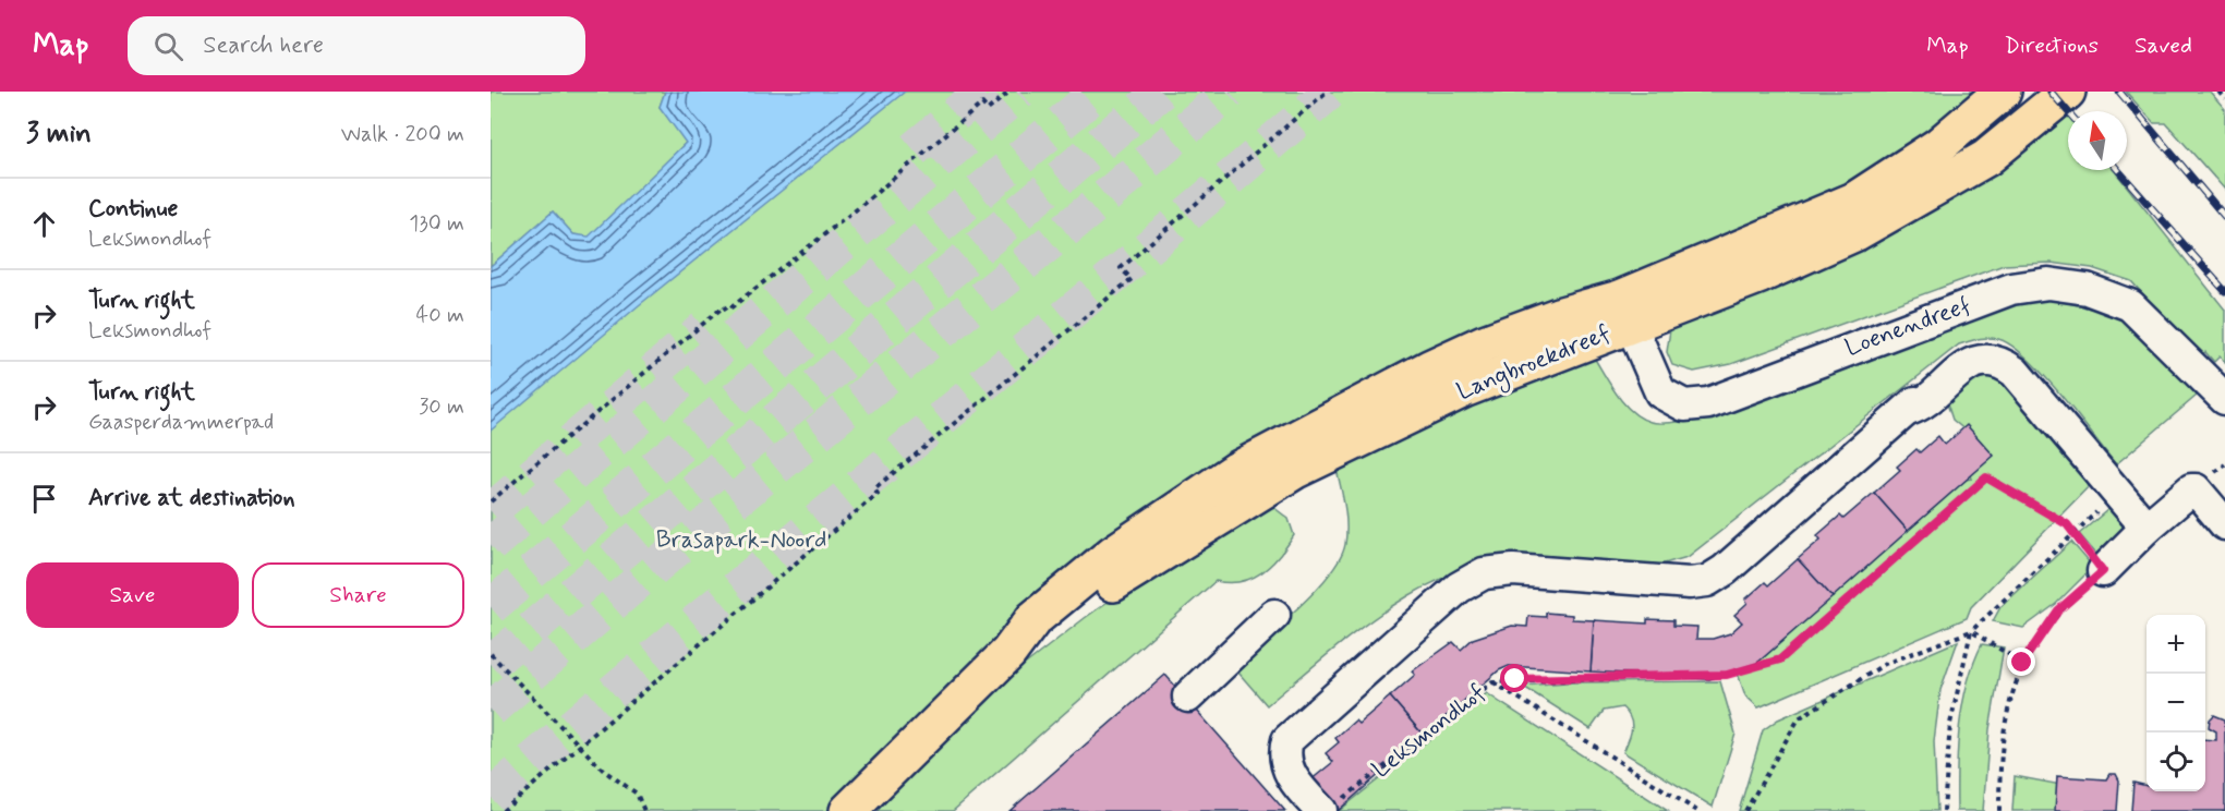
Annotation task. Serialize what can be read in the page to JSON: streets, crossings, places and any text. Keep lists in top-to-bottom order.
{
  "streets": {
    "main road": ["Langbroekdreef"],
    "street": ["Loenendreef"],
    "path": ["Leksmondhof"]
  },
  "crossings": [
    ["Loenendreef", "Langbroekdreef"]
  ],
  "parks": ["Brasapark-Noord"],
  "north": "top",
  "page": {
    "header": "Map",
    "search": "Search here",
    "nav": ["Map", "Directions", "Saved"],
    "heading": ["3 min", "Walk · 200 m"],
    "list": [
      ["Continue", "Leksmondhof", "130 m"],
      ["Turn right", "Leksmondhof", "40 m"],
      ["Turn right", "Gaasperdammerpad", "30 m"],
      "Arrive at destination"
    ],
    "buttons": ["Save", "Share"],
    "map_buttons": ["+", "−"]
  }
}
